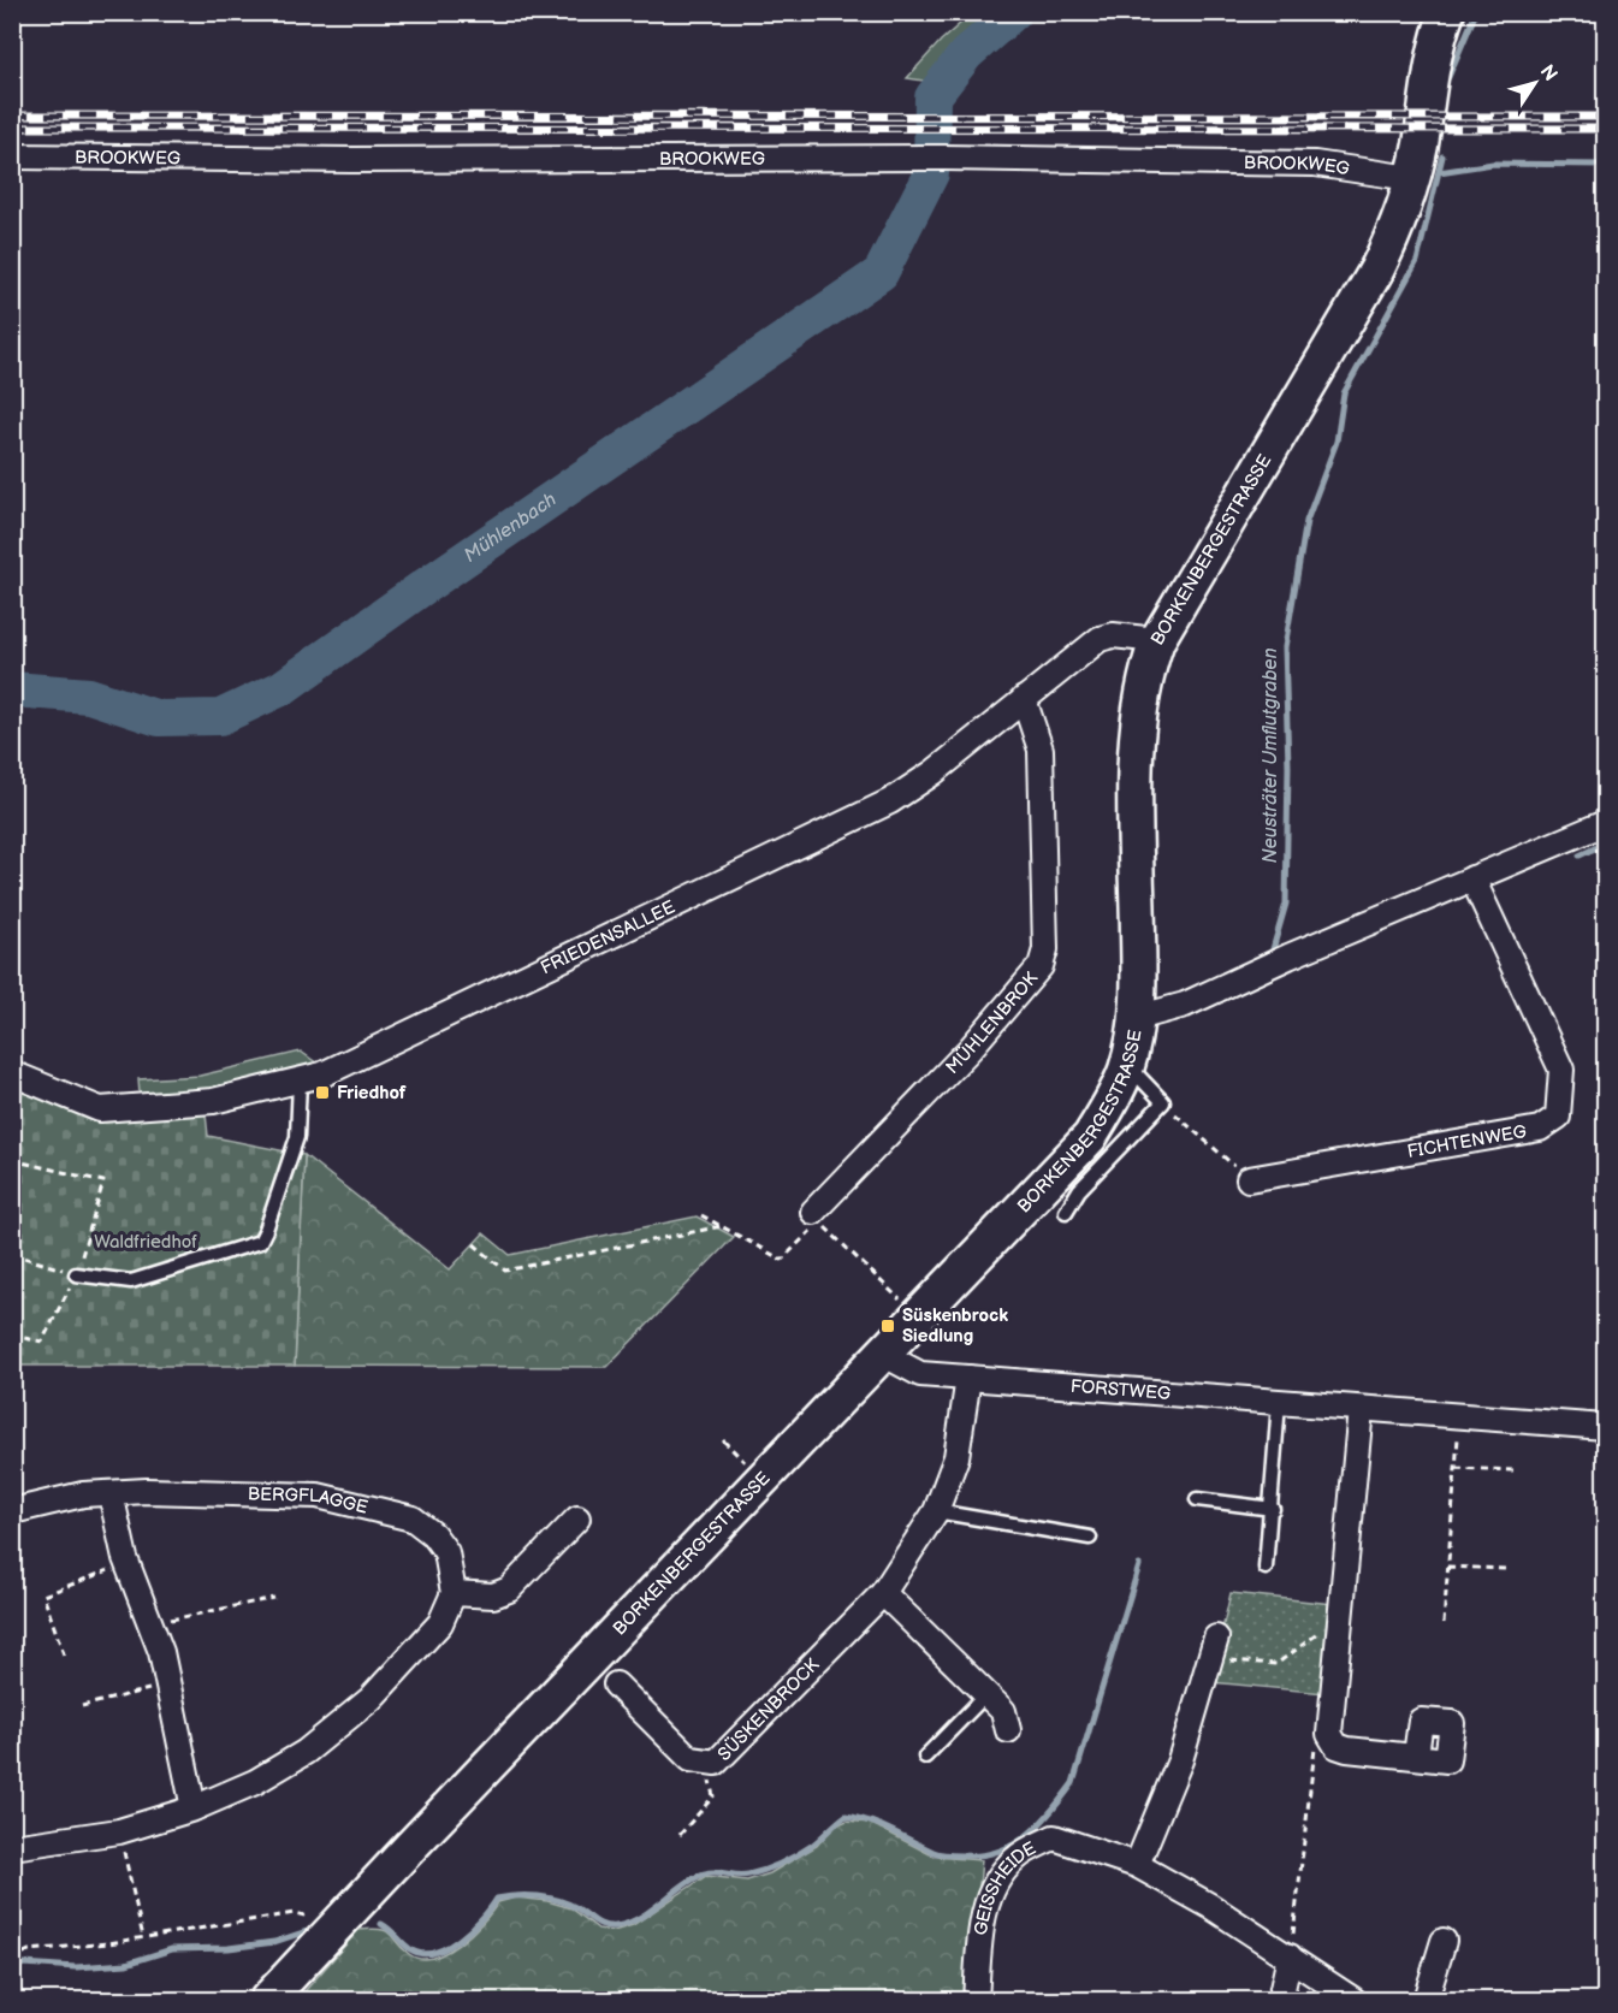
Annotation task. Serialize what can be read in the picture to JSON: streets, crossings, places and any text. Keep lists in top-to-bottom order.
{
  "streets": {
    "street": [
      "BROOKWEG",
      "BORKENBERGESTRASSE",
      "FRIEDENSALLEE",
      "MÜHLENBROK",
      "FICHTENWEG",
      "FORSTWEG",
      "BERGFLAGGE",
      "SÜSKENBROCK",
      "GEISSHEIDE"
    ]
  },
  "crossings": [
    ["BROOKWEG", "BORKENBERGESTRASSE"],
    ["BORKENBERGESTRASSE", "FRIEDENSALLEE"],
    ["BORKENBERGESTRASSE", "FORSTWEG"],
    ["FRIEDENSALLEE", "MÜHLENBROK"],
    ["FORSTWEG", "SÜSKENBROCK"]
  ],
  "water": ["Mühlenbach", "Neusträter Umflutgraben"],
  "parks": ["Waldfriedhof"],
  "places": {
    "transit": ["Friedhof", "Süskenbrock Siedlung"]
  },
  "north": "top right"
}
